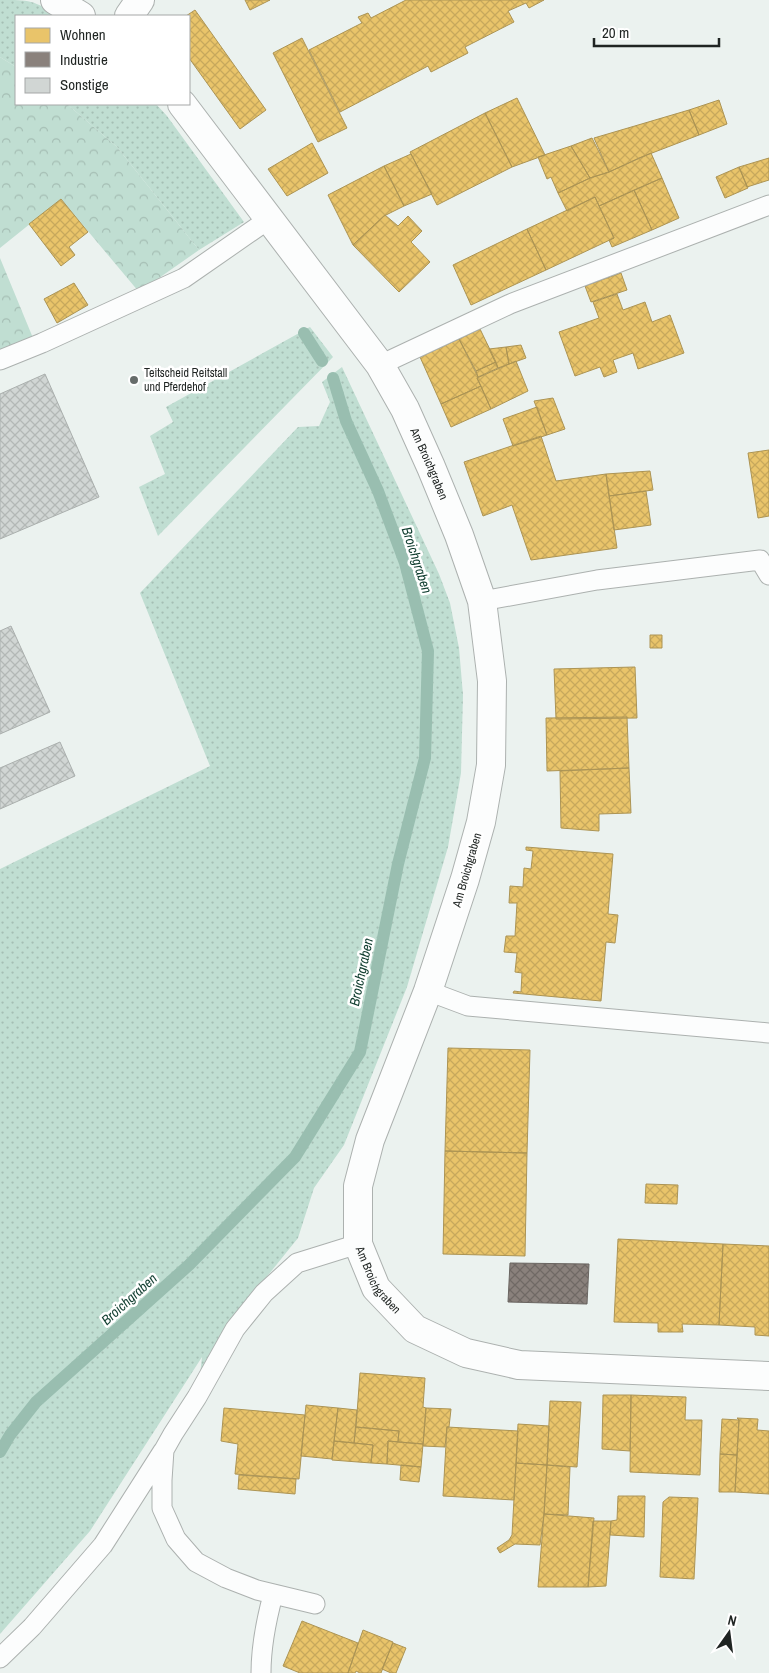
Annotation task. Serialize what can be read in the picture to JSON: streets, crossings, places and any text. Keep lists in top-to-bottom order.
{
  "streets": {
    "street": ["Am Broichgraben"]
  },
  "water": ["Broichgraben"],
  "places": ["Teitscheid Reitstall und Pferdehof"],
  "legend": ["Wohnen", "Industrie", "Sonstige"],
  "scale_bar": "20 m",
  "north": "top"
}
